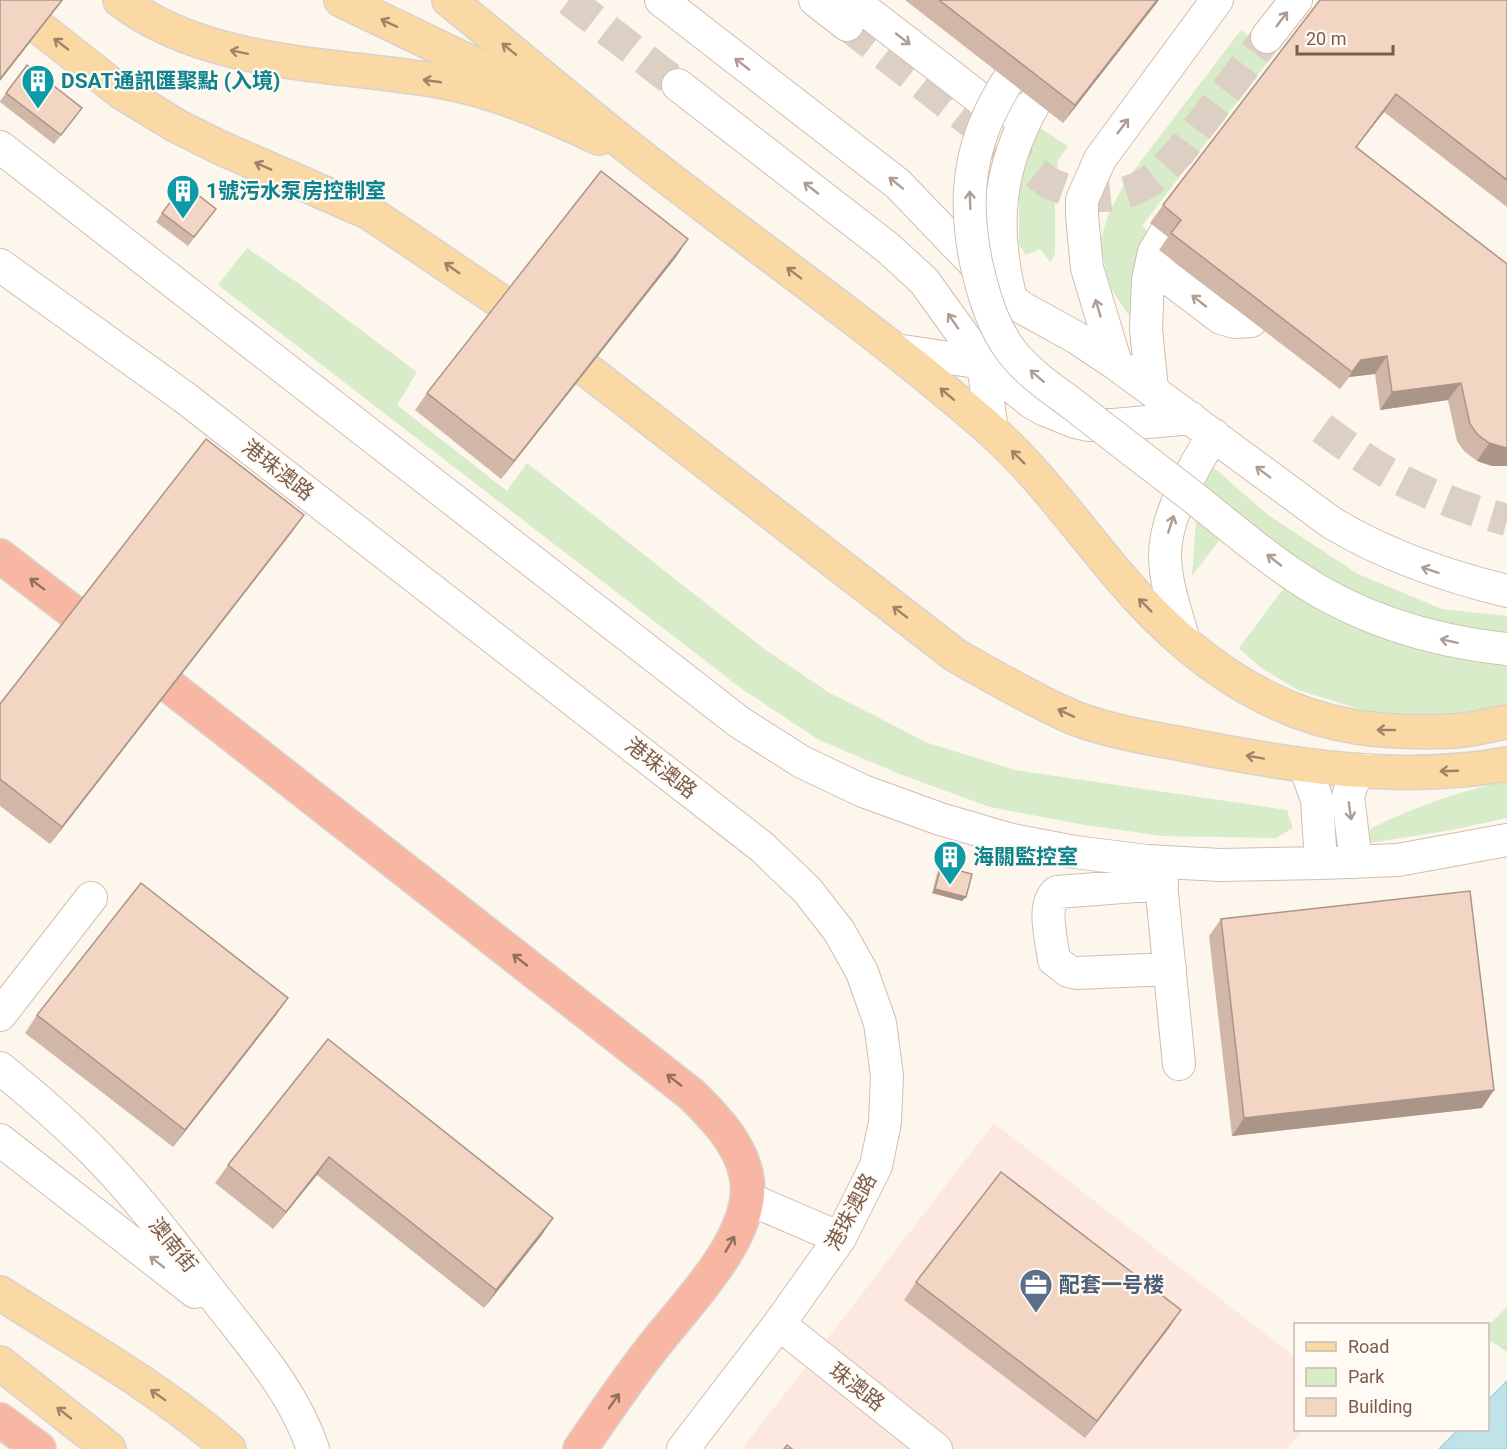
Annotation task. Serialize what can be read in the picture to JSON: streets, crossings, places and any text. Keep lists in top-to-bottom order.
{
  "streets": {
    "street": ["港珠澳路", "澳南街", "珠澳路"]
  },
  "crossings": [
    ["港珠澳路", "珠澳路"]
  ],
  "places": {
    "building": ["DSAT通訊匯聚點 (入境)", "1號污水泵房控制室", "海關監控室"],
    "office": ["配套一号楼"]
  },
  "legend": ["Road", "Park", "Building"],
  "scale_bar": "20 m"
}
